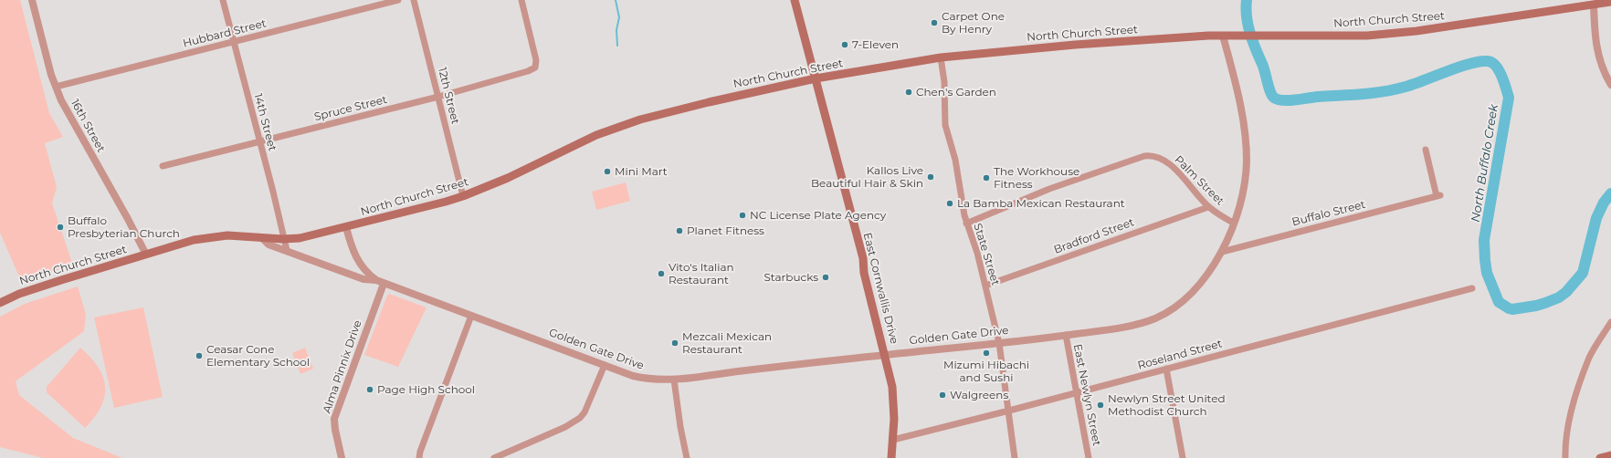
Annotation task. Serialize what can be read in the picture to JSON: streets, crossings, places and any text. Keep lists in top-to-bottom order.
{
  "streets": {
    "main road": ["North Church Street", "East Cornwallis Drive"],
    "street": [
      "Hubbard Street",
      "12th Street",
      "Spruce Street",
      "14th Street",
      "16th Street",
      "Palm Street",
      "Buffalo Street",
      "Bradford Street",
      "State Street",
      "Golden Gate Drive",
      "Roseland Street",
      "Alma Pinnix Drive",
      "East Newlyn Street"
    ]
  },
  "crossings": [
    ["North Church Street", "12th Street"],
    ["North Church Street", "14th Street"],
    ["North Church Street", "16th Street"],
    ["North Church Street", "State Street"],
    ["North Church Street", "East Cornwallis Drive"],
    ["North Church Street", "Golden Gate Drive"],
    ["Hubbard Street", "14th Street"],
    ["Hubbard Street", "16th Street"],
    ["12th Street", "Spruce Street"],
    ["Spruce Street", "14th Street"],
    ["14th Street", "Golden Gate Drive"],
    ["Palm Street", "Bradford Street"],
    ["Palm Street", "State Street"],
    ["Palm Street", "Golden Gate Drive"],
    ["Buffalo Street", "Golden Gate Drive"],
    ["Bradford Street", "State Street"],
    ["State Street", "Golden Gate Drive"],
    ["State Street", "Roseland Street"],
    ["East Cornwallis Drive", "Golden Gate Drive"],
    ["East Cornwallis Drive", "Roseland Street"],
    ["Golden Gate Drive", "Alma Pinnix Drive"],
    ["Golden Gate Drive", "East Newlyn Street"],
    ["Roseland Street", "East Newlyn Street"]
  ],
  "water": ["North Buffalo Creek"],
  "places": [
    "Carpet One By Henry",
    "7-Eleven",
    "Chen's Garden",
    "Mini Mart",
    "Kallos Live Beautiful Hair & Skin",
    "The Workhouse Fitness",
    "La Bamba Mexican Restaurant",
    "NC License Plate Agency",
    "Buffalo Presbyterian Church",
    "Planet Fitness",
    "Vito's Italian Restaurant",
    "Starbucks",
    "Mezcali Mexican Restaurant",
    "Mizumi Hibachi and Sushi",
    "Ceasar Cone Elementary School",
    "Page High School",
    "Walgreens",
    "Newlyn Street United Methodist Church"
  ]
}
